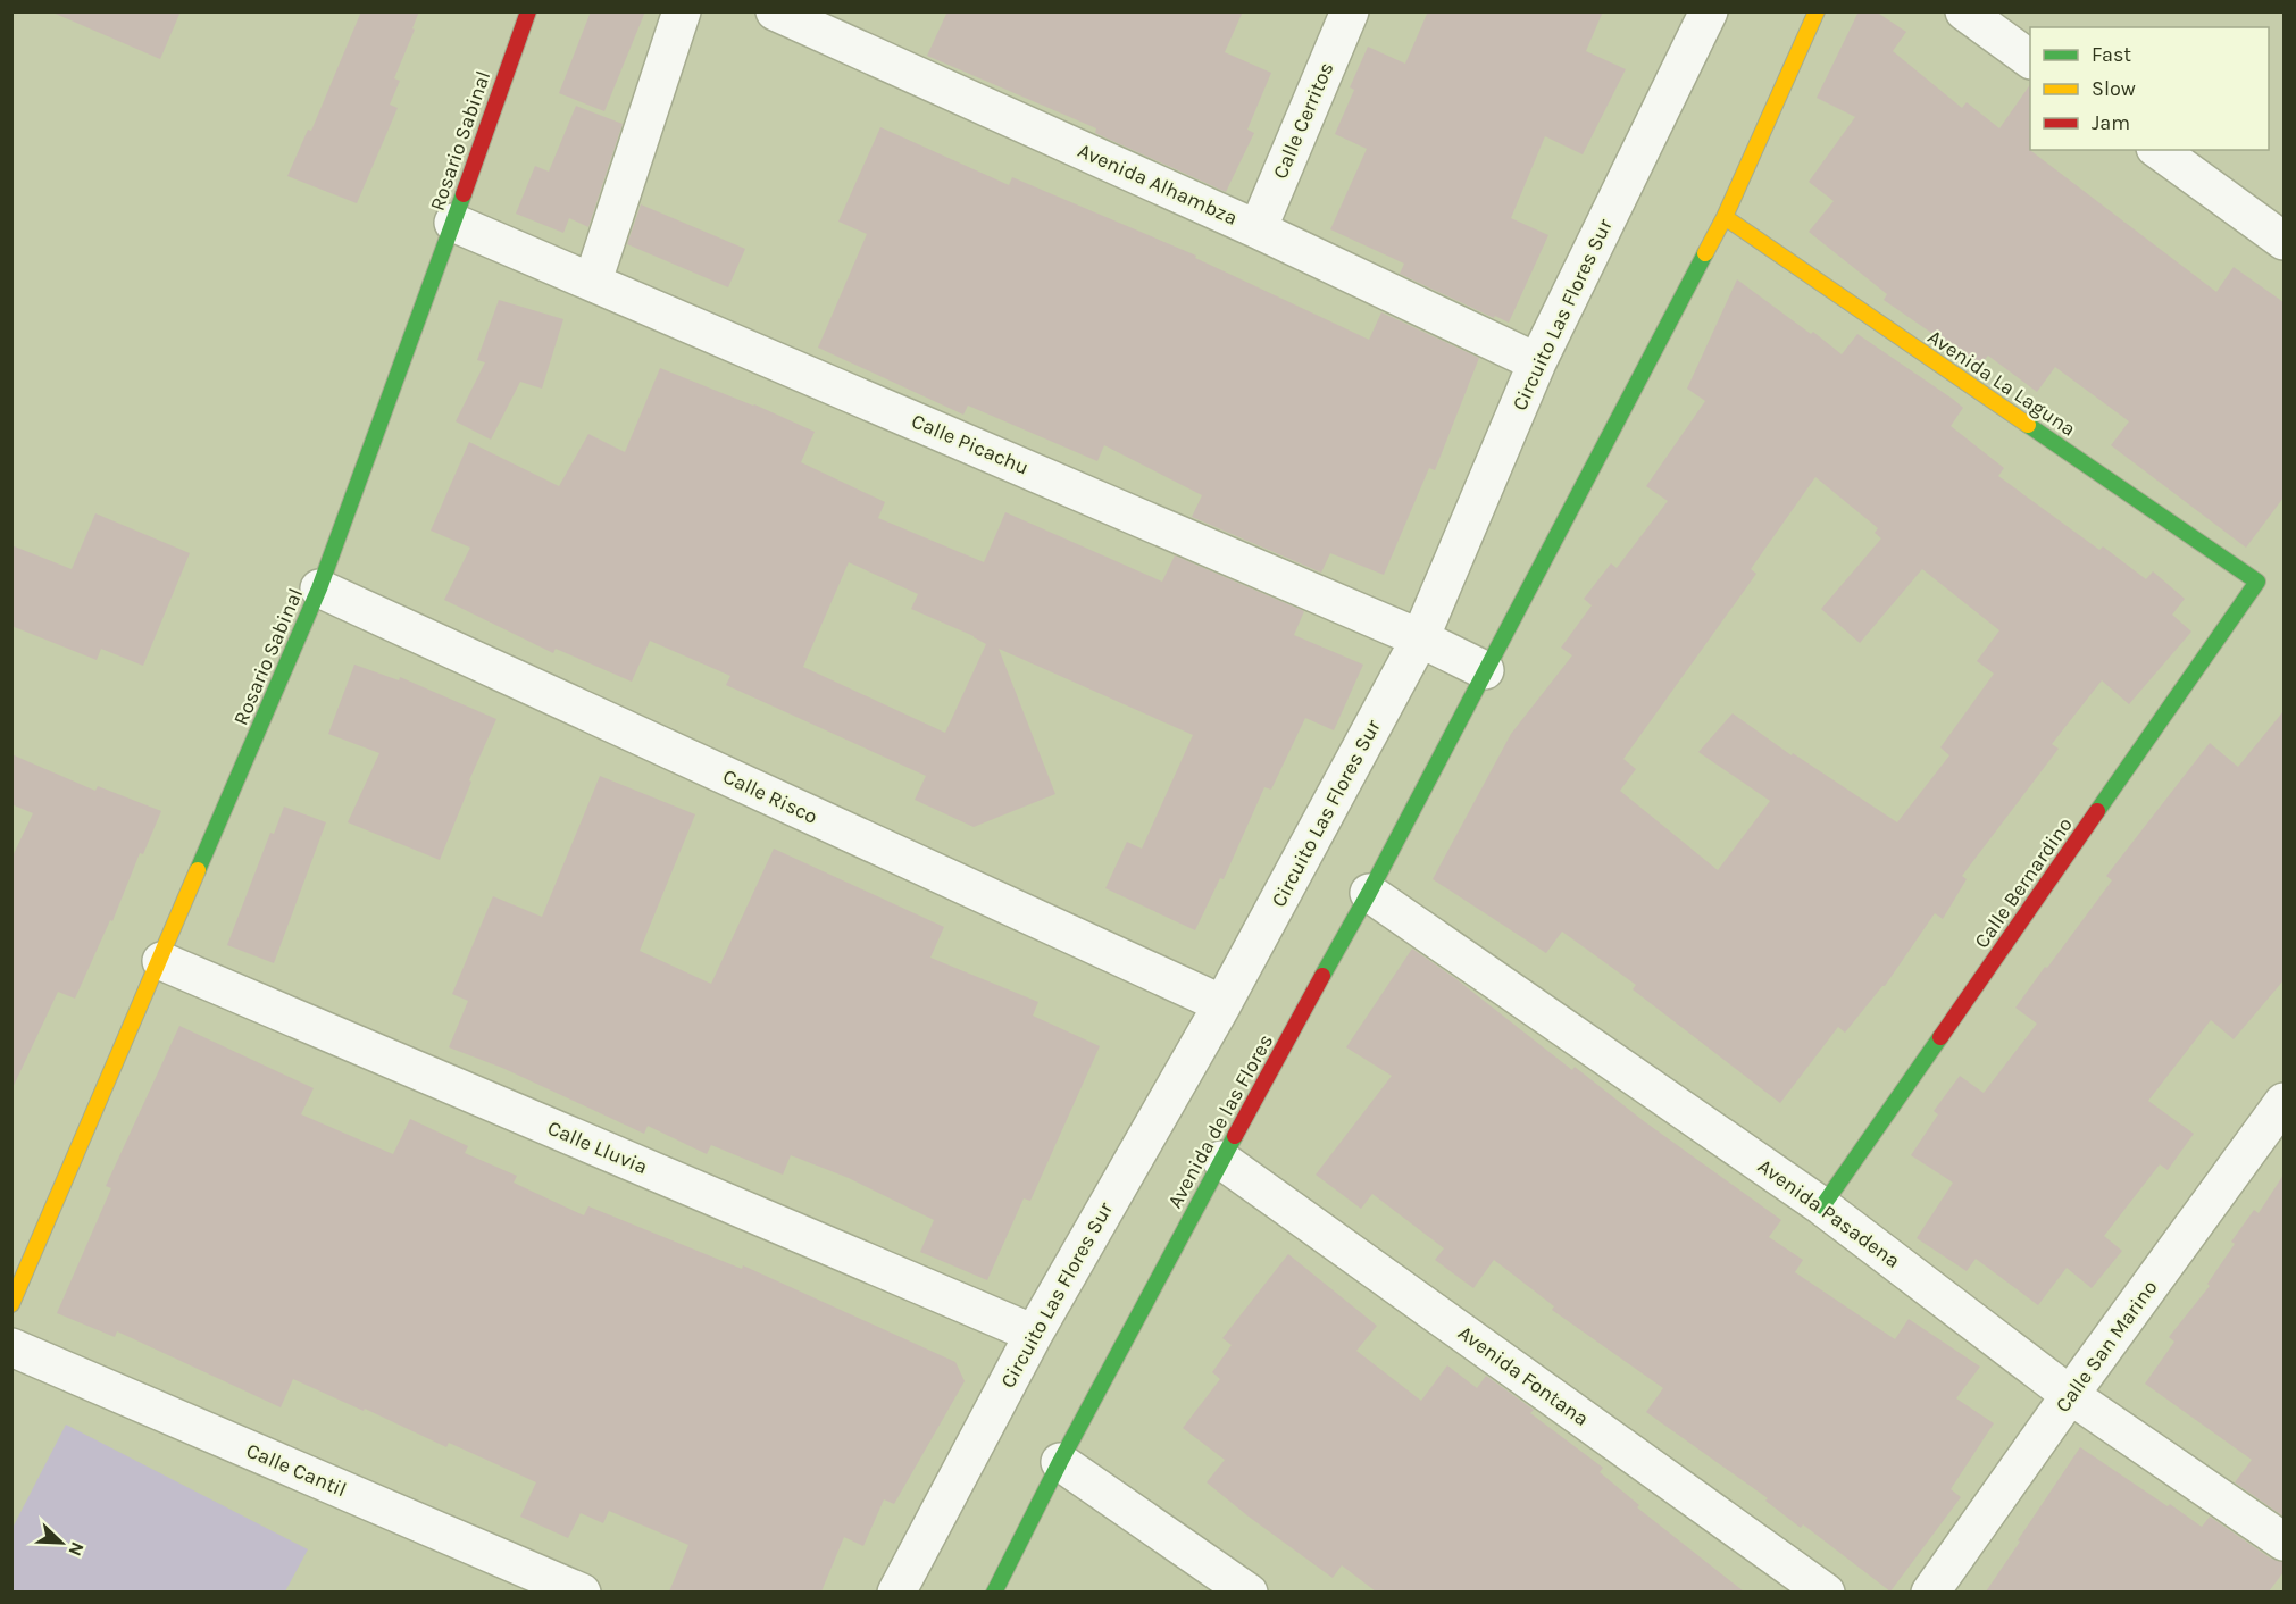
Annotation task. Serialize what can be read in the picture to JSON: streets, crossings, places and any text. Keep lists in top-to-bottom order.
{
  "streets": {
    "street": [
      "Calle Cerritos",
      "Rosario Sabinal",
      "Avenida Alhambza",
      "Circuito Las Flores Sur",
      "Avenida La Laguna",
      "Calle Picachu",
      "Calle Risco",
      "Calle Bernardino",
      "Avenida de las Flores",
      "Calle Lluvia",
      "Avenida Pasadena",
      "Calle San Marino",
      "Avenida Fontana",
      "Calle Cantil"
    ]
  },
  "crossings": [
    ["Calle Cerritos", "Avenida Alhambza"],
    ["Rosario Sabinal", "Calle Picachu"],
    ["Rosario Sabinal", "Calle Risco"],
    ["Rosario Sabinal", "Calle Lluvia"],
    ["Avenida Alhambza", "Circuito Las Flores Sur"],
    ["Circuito Las Flores Sur", "Calle Picachu"],
    ["Circuito Las Flores Sur", "Calle Risco"],
    ["Circuito Las Flores Sur", "Calle Lluvia"],
    ["Avenida La Laguna", "Calle Bernardino"],
    ["Calle Picachu", "Avenida de las Flores"],
    ["Calle Bernardino", "Avenida Pasadena"],
    ["Avenida de las Flores", "Avenida Pasadena"],
    ["Avenida de las Flores", "Avenida Fontana"],
    ["Avenida Pasadena", "Calle San Marino"]
  ],
  "legend": ["Fast", "Slow", "Jam"],
  "north": "bottom right"
}
